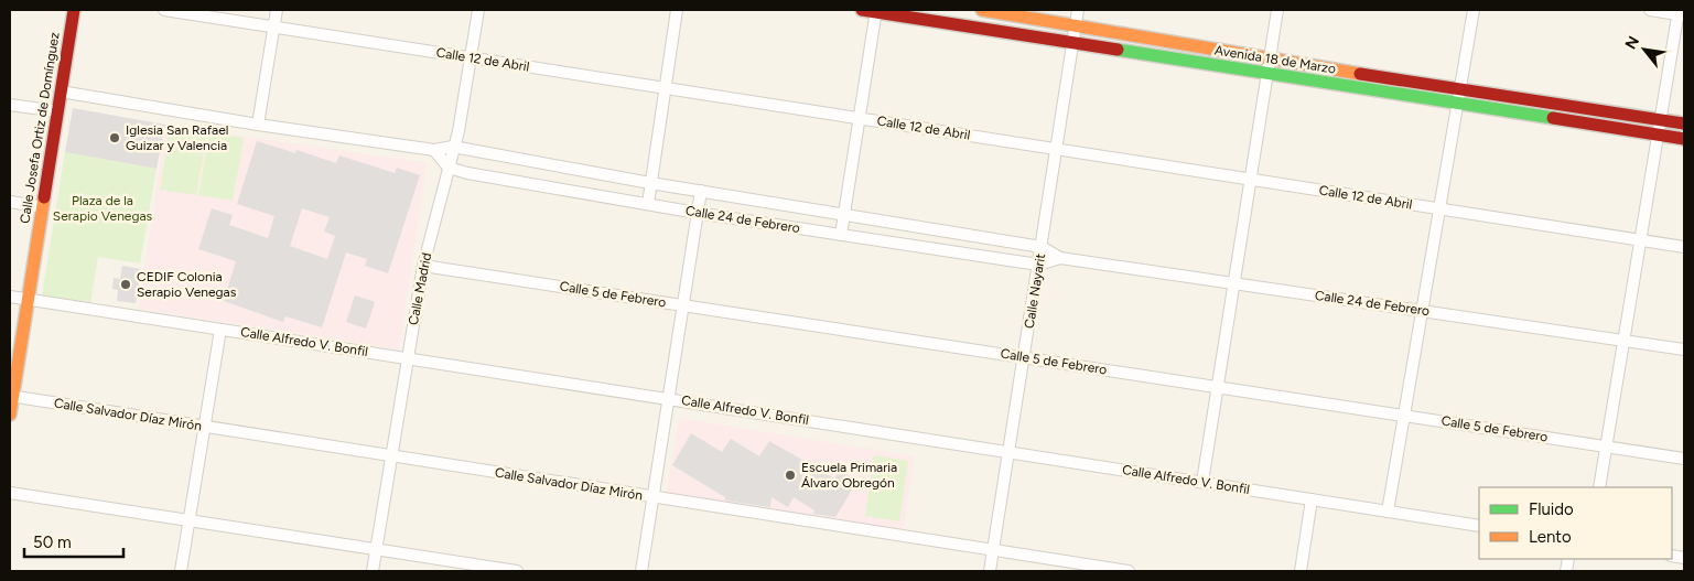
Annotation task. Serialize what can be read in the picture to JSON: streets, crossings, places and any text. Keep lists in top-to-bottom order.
{
  "streets": {
    "street": [
      "Calle 12 de Abril",
      "Avenida 18 de Marzo",
      "Calle Josefa Ortiz de Domínguez",
      "Calle 24 de Febrero",
      "Calle Madrid",
      "Calle Nayarit",
      "Calle 5 de Febrero",
      "Calle Alfredo V. Bonfil",
      "Calle Salvador Díaz Mirón"
    ]
  },
  "crossings": [
    ["Calle 12 de Abril", "Calle Madrid"],
    ["Calle 12 de Abril", "Calle Nayarit"],
    ["Avenida 18 de Marzo", "Calle Nayarit"],
    ["Calle Josefa Ortiz de Domínguez", "Calle 24 de Febrero"],
    ["Calle Josefa Ortiz de Domínguez", "Calle Alfredo V. Bonfil"],
    ["Calle Josefa Ortiz de Domínguez", "Calle Salvador Díaz Mirón"],
    ["Calle 24 de Febrero", "Calle Madrid"],
    ["Calle 24 de Febrero", "Calle Nayarit"],
    ["Calle Madrid", "Calle 5 de Febrero"],
    ["Calle Madrid", "Calle Alfredo V. Bonfil"],
    ["Calle Madrid", "Calle Salvador Díaz Mirón"],
    ["Calle Nayarit", "Calle 5 de Febrero"],
    ["Calle Nayarit", "Calle Alfredo V. Bonfil"],
    ["Calle Nayarit", "Calle Salvador Díaz Mirón"]
  ],
  "parks": ["Plaza de la Serapio Venegas"],
  "places": ["Iglesia San Rafael Guizar y Valencia", "CEDIF Colonia Serapio Venegas", "Escuela Primaria Álvaro Obregón"],
  "legend": ["Fluido", "Lento"],
  "scale_bar": "50 m",
  "north": "top left"
}
